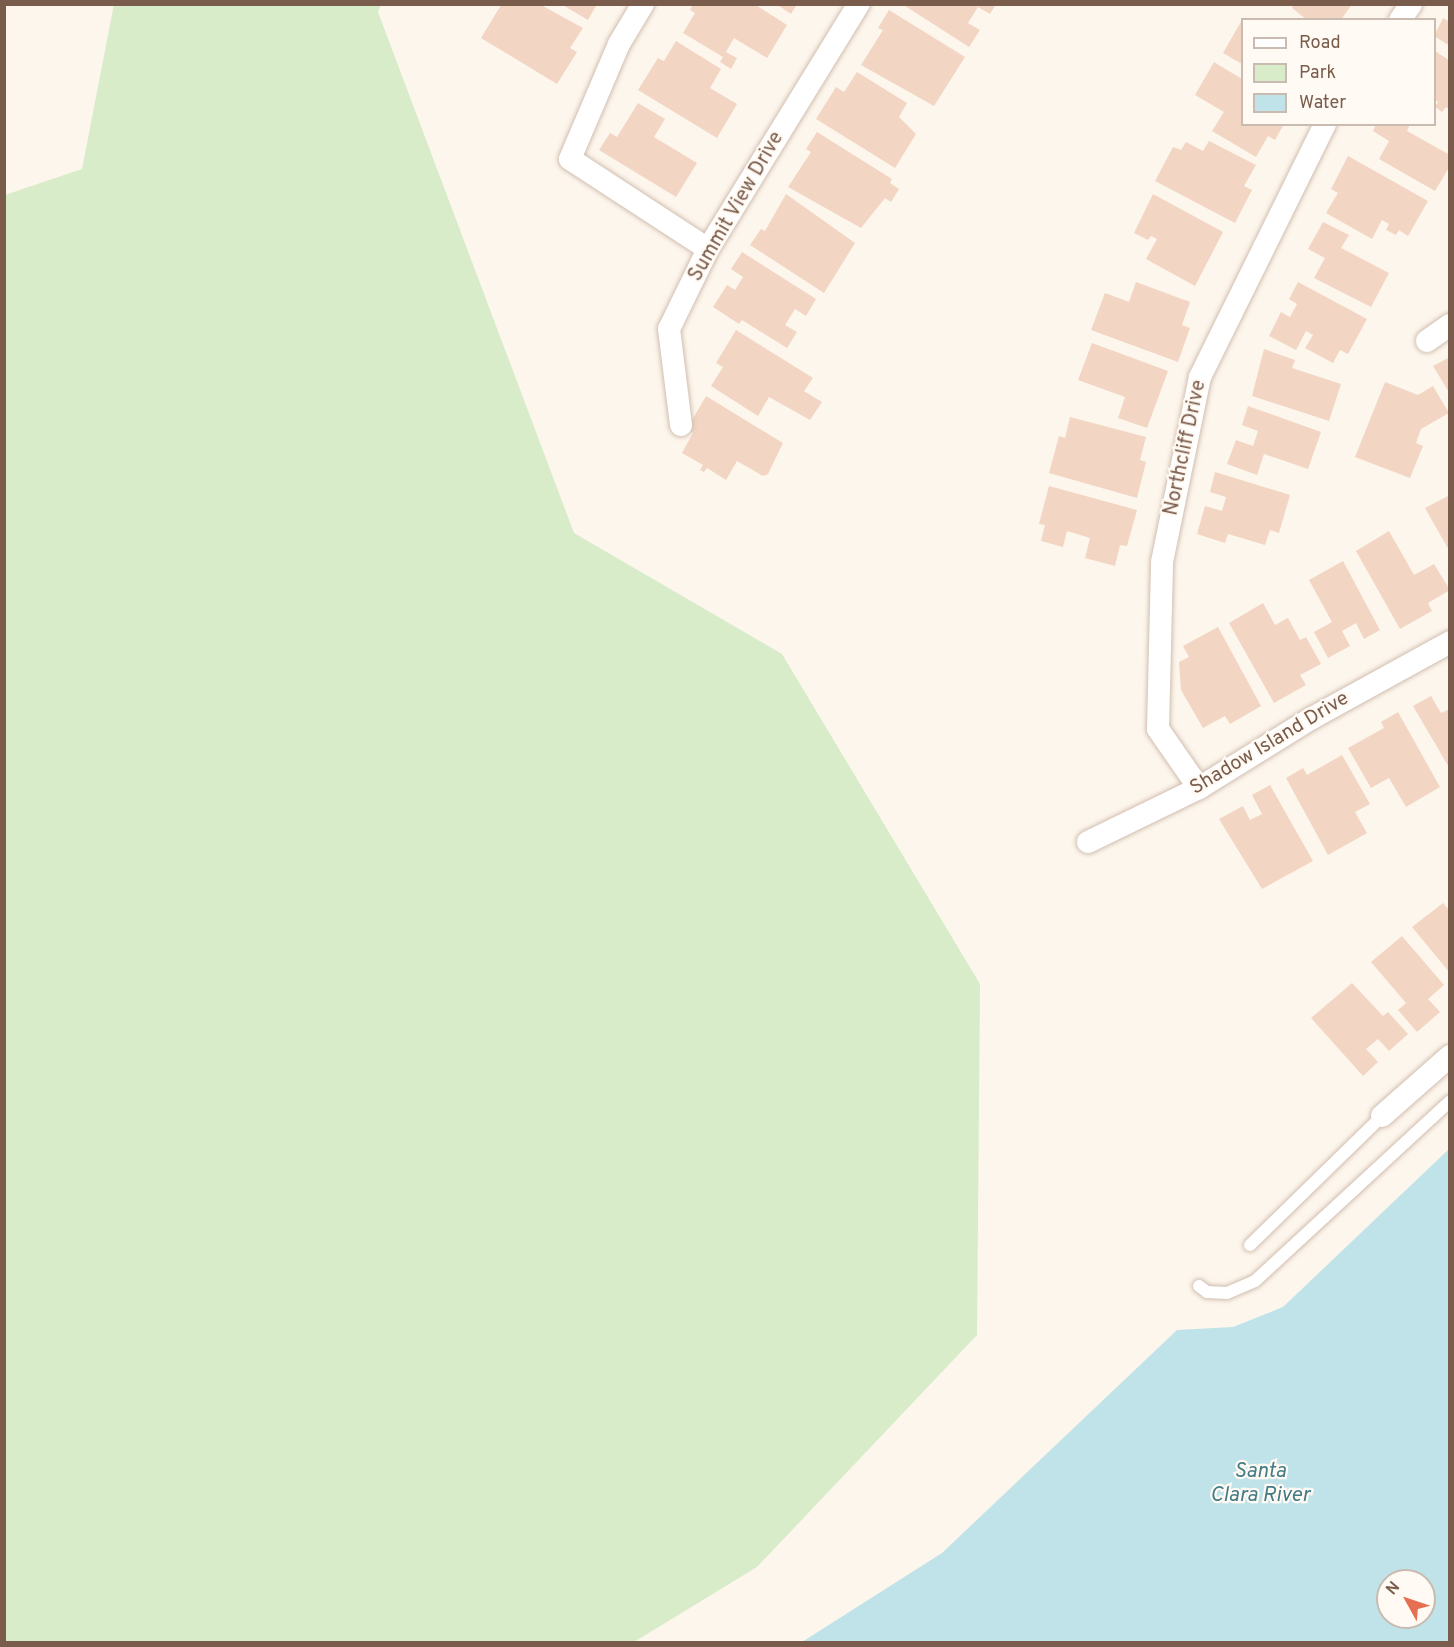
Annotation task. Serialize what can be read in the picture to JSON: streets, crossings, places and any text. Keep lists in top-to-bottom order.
{
  "streets": {
    "street": ["Summit View Drive", "Northcliff Drive", "Shadow Island Drive"]
  },
  "crossings": [
    ["Northcliff Drive", "Shadow Island Drive"]
  ],
  "water": ["Santa Clara River"],
  "legend": ["Road", "Park", "Water"],
  "north": "top left"
}
